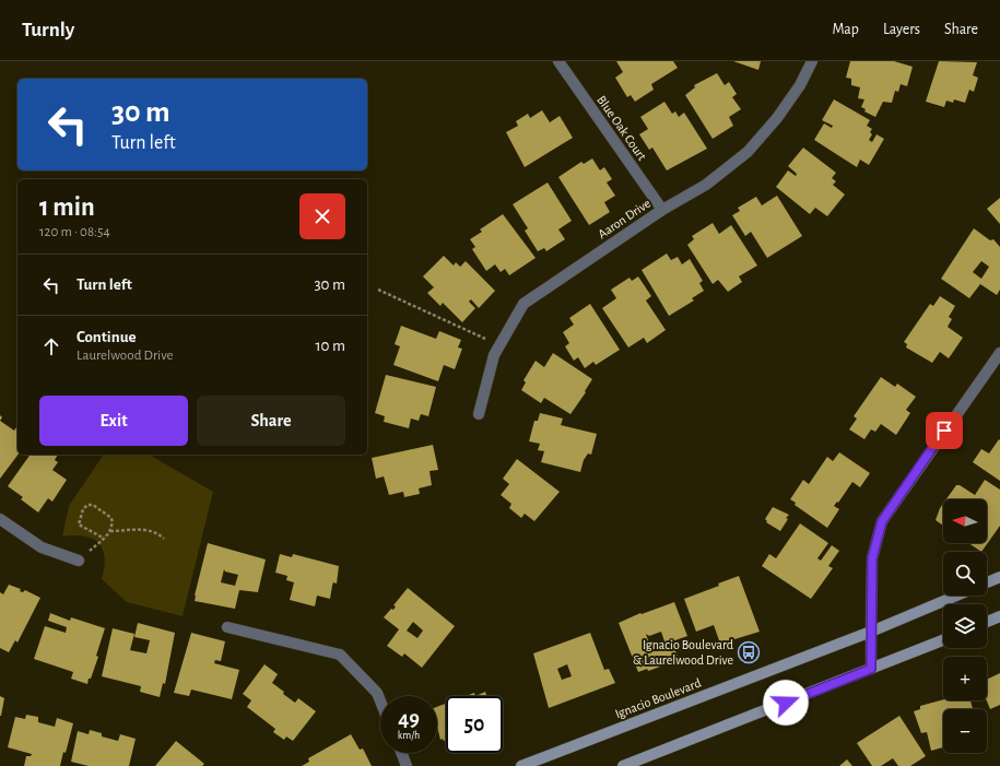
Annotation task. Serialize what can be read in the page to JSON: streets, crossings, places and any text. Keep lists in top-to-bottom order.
{
  "streets": {
    "main road": ["Ignacio Boulevard"],
    "street": ["Blue Oak Court", "Aaron Drive"]
  },
  "crossings": [
    ["Blue Oak Court", "Aaron Drive"]
  ],
  "places": {
    "bus stop": ["Ignacio Boulevard & Laurelwood Drive"]
  },
  "north": "left",
  "page": {
    "header": "Turnly",
    "nav": ["Map", "Layers", "Share"],
    "turn": ["30 m", "Turn left"],
    "heading": ["1 min", "120 m · 08:54"],
    "list": [
      {
        "name": "Turn left",
        "value": "30 m"
      },
      {
        "name": "Continue",
        "note": "Laurelwood Drive",
        "value": "10 m"
      }
    ],
    "buttons": ["Exit", "Share"],
    "map_buttons": ["+", "−"],
    "speed": "49 km/h",
    "limit": "50"
  }
}
